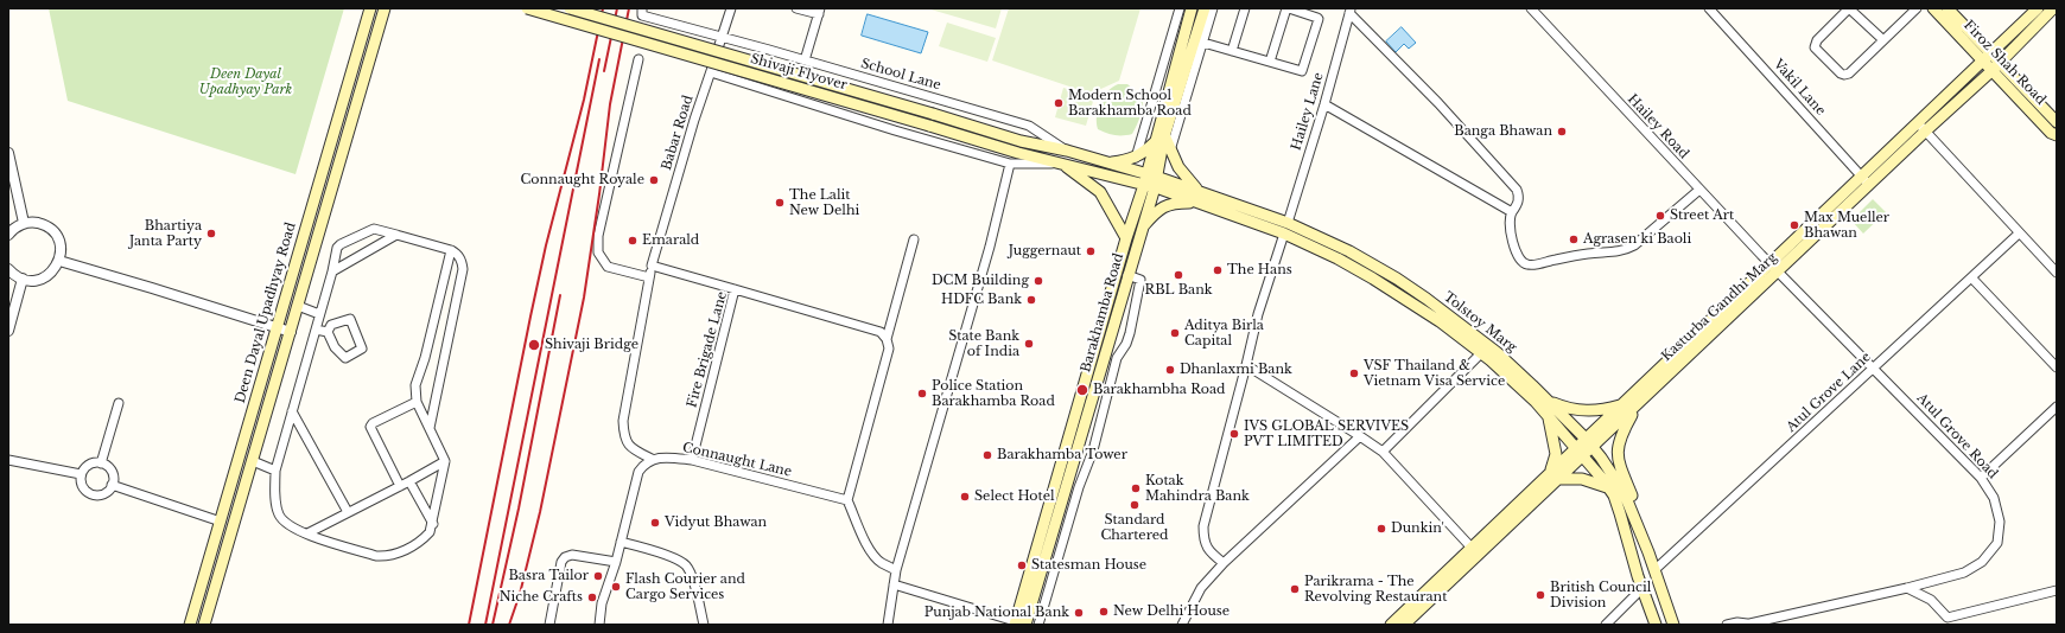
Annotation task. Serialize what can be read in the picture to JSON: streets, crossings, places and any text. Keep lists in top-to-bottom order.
{
  "streets": {
    "main road": [
      "Firoz Shah Road",
      "Shivaji Flyover",
      "Kasturba Gandhi Marg",
      "Deen Dayal Upadhyay Road",
      "Barakhamba Road",
      "Tolstoy Marg"
    ],
    "street": [
      "School Lane",
      "Vakil Lane",
      "Hailey Lane",
      "Hailey Road",
      "Babar Road",
      "Fire Brigade Lane",
      "Atul Grove Lane",
      "Atul Grove Road",
      "Connaught Lane"
    ]
  },
  "crossings": [
    ["Firoz Shah Road", "Kasturba Gandhi Marg"],
    ["Shivaji Flyover", "School Lane"],
    ["Shivaji Flyover", "Barakhamba Road"],
    ["Shivaji Flyover", "Tolstoy Marg"],
    ["School Lane", "Babar Road"],
    ["Vakil Lane", "Kasturba Gandhi Marg"],
    ["Hailey Lane", "Tolstoy Marg"],
    ["Hailey Road", "Kasturba Gandhi Marg"],
    ["Hailey Road", "Atul Grove Road"],
    ["Babar Road", "Connaught Lane"],
    ["Kasturba Gandhi Marg", "Tolstoy Marg"],
    ["Kasturba Gandhi Marg", "Atul Grove Road"],
    ["Barakhamba Road", "Tolstoy Marg"],
    ["Tolstoy Marg", "Atul Grove Lane"],
    ["Fire Brigade Lane", "Connaught Lane"],
    ["Atul Grove Lane", "Atul Grove Road"]
  ],
  "parks": ["Deen Dayal Upadhyay Park"],
  "places": [
    "Modern School Barakhamba Road",
    "Banga Bhawan",
    "Connaught Royale",
    "The Lalit New Delhi",
    "Street Art",
    "Max Mueller Bhawan",
    "Bhartiya Janta Party",
    "Agrasen ki Baoli",
    "Emarald",
    "Juggernaut",
    "The Hans",
    "RBL Bank",
    "DCM Building",
    "HDFC Bank",
    "Aditya Birla Capital",
    "State Bank of India",
    "Shivaji Bridge",
    "Dhanlaxmi Bank",
    "VSF Thailand & Vietnam Visa Service",
    "Barakhambha Road",
    "Police Station Barakhamba Road",
    "IVS GLOBAL SERVIVES PVT LIMITED",
    "Barakhamba Tower",
    "Kotak Mahindra Bank",
    "Select Hotel",
    "Standard Chartered",
    "Vidyut Bhawan",
    "Dunkin'",
    "Statesman House",
    "Basra Tailor",
    "Flash Courier and Cargo Services",
    "Parikrama - The Revolving Restaurant",
    "British Council Division",
    "Niche Crafts",
    "New Delhi House",
    "Punjab National Bank"
  ]
}
